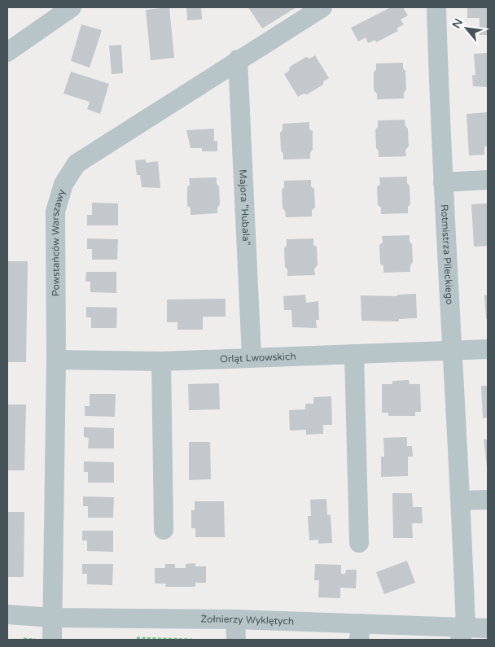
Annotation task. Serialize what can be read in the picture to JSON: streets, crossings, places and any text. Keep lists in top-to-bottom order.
{
  "streets": {
    "street": [
      "Majora \"Hubala\"",
      "Powstańców Warszawy",
      "Rotmistrza Pileckiego",
      "Orląt Lwowskich",
      "Żołnierzy Wyklętych"
    ]
  },
  "crossings": [
    ["Majora \"Hubala\"", "Powstańców Warszawy"],
    ["Majora \"Hubala\"", "Orląt Lwowskich"],
    ["Powstańców Warszawy", "Orląt Lwowskich"],
    ["Powstańców Warszawy", "Żołnierzy Wyklętych"],
    ["Rotmistrza Pileckiego", "Orląt Lwowskich"],
    ["Rotmistrza Pileckiego", "Żołnierzy Wyklętych"]
  ],
  "north": "top left"
}
